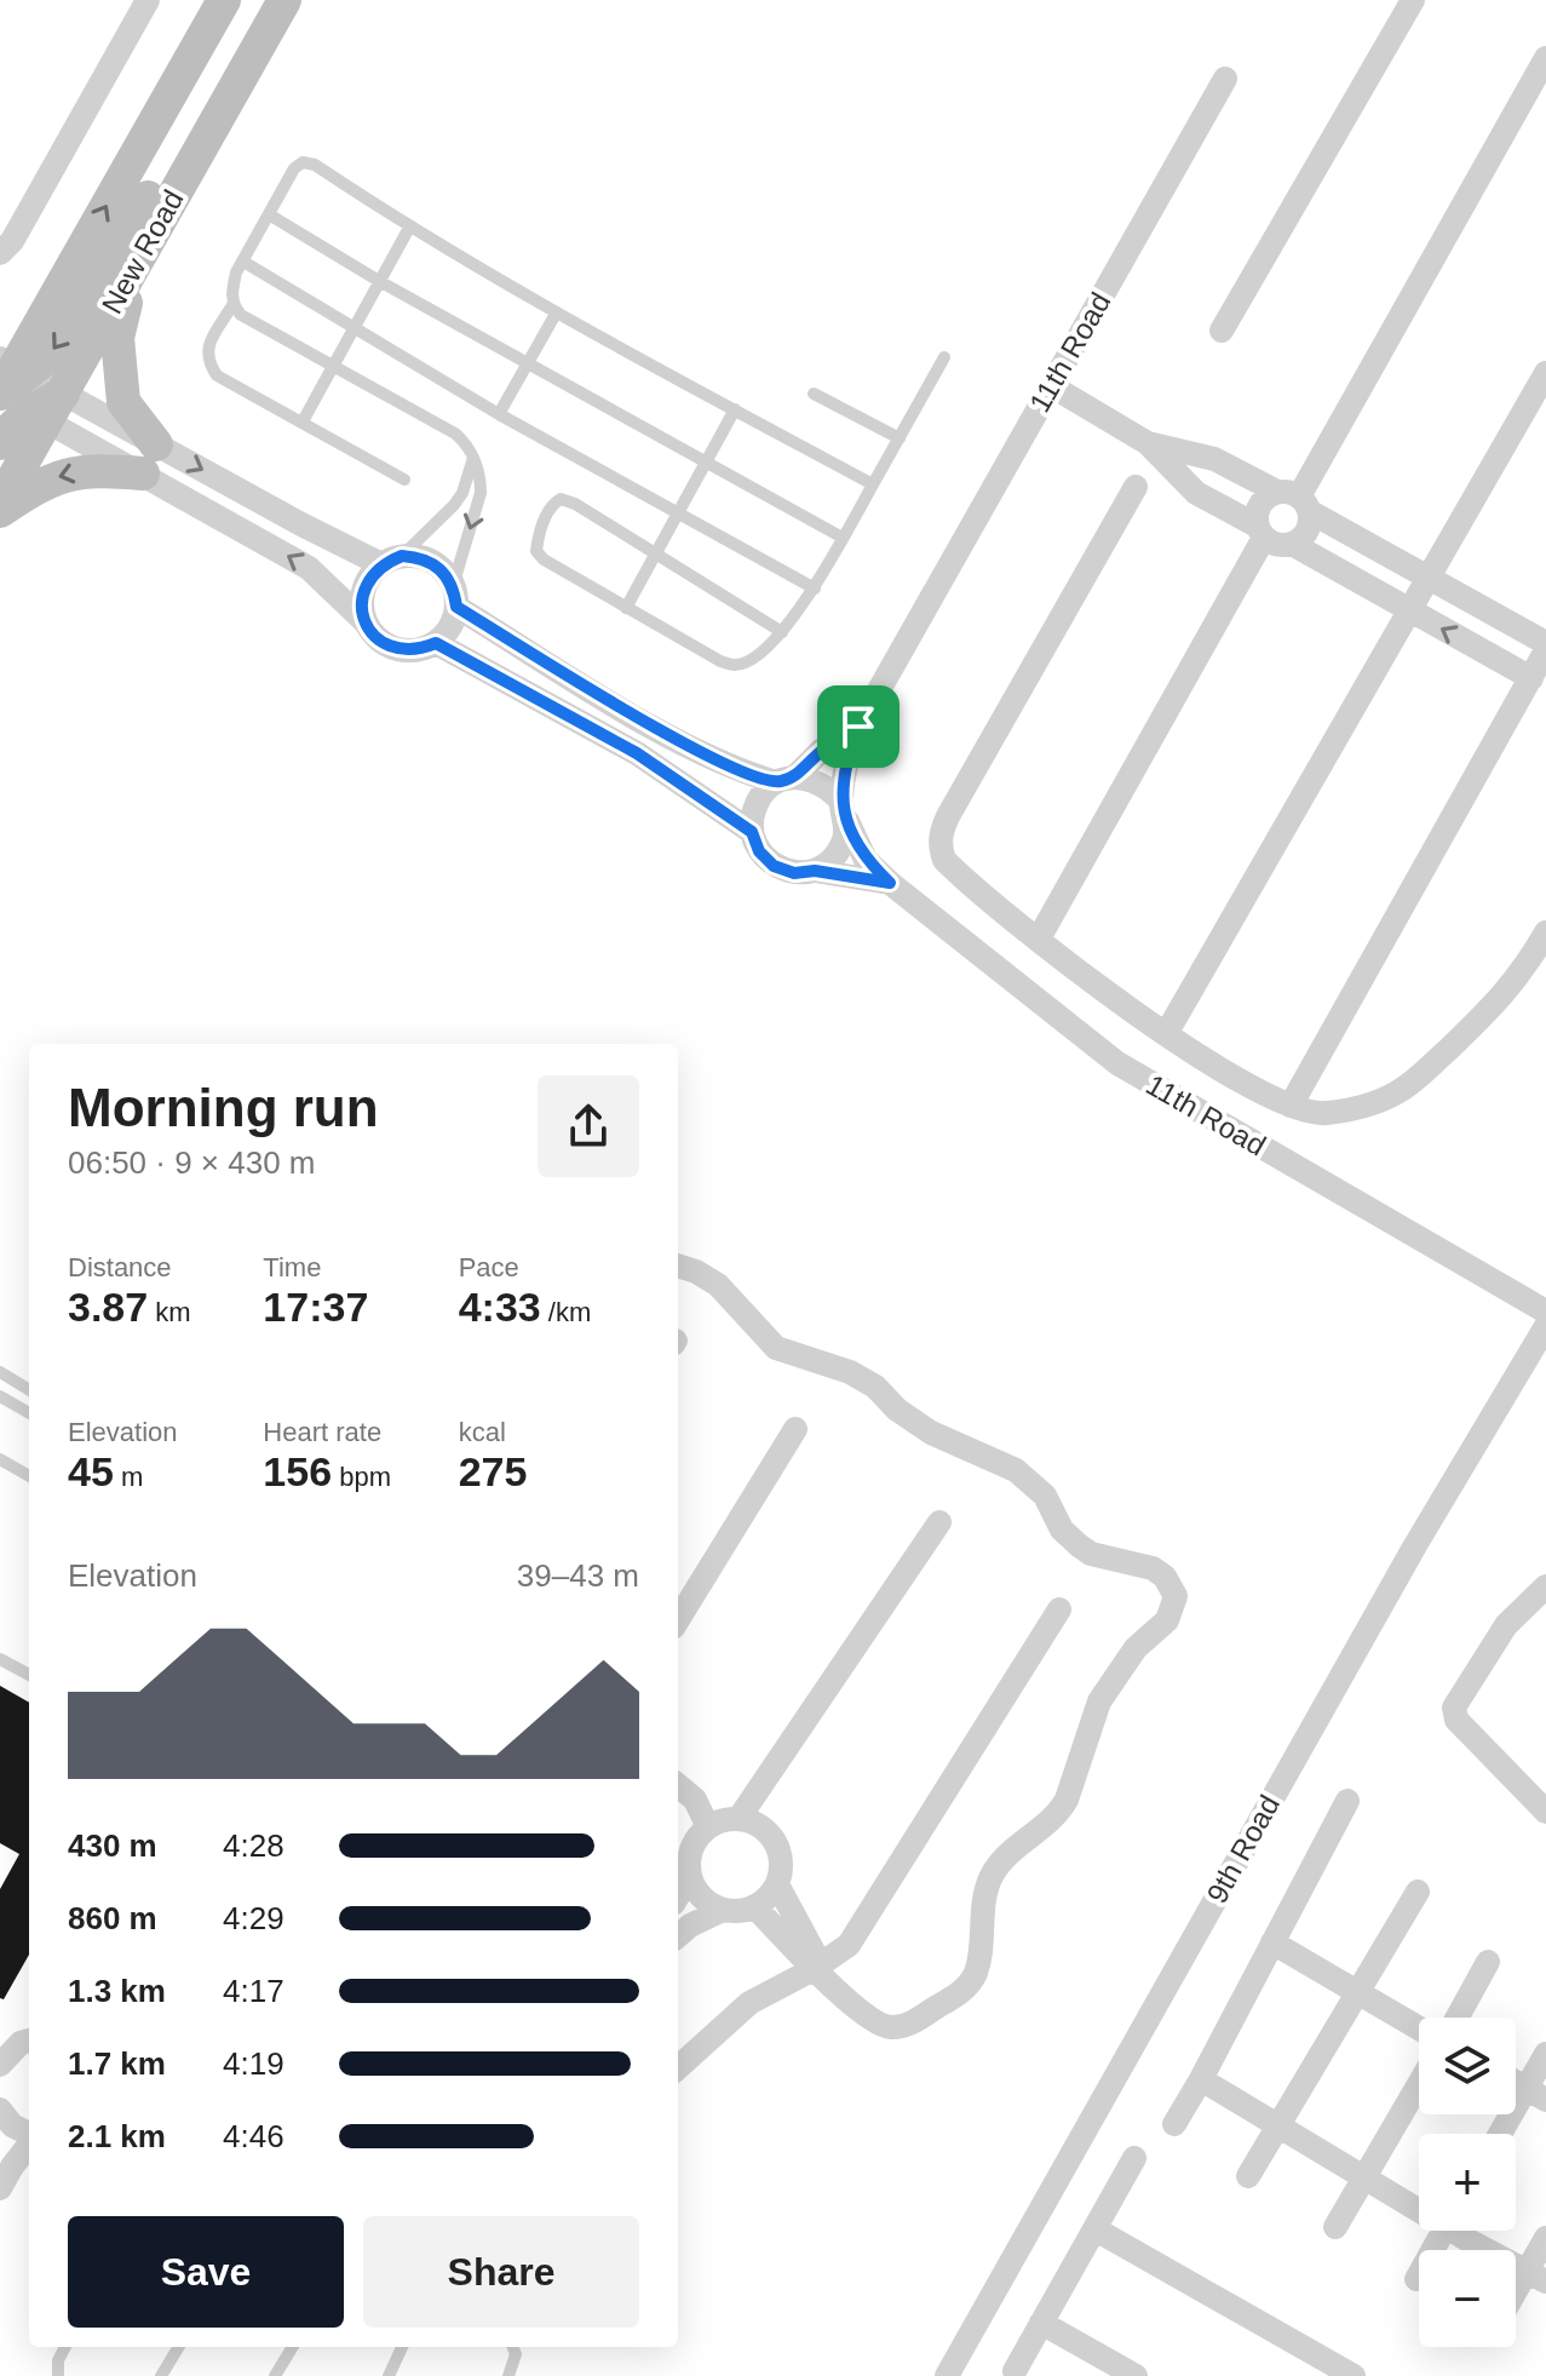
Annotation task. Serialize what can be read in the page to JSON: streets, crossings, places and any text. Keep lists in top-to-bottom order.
{
  "streets": {
    "main road": ["New Road"],
    "street": ["11th Road", "9th Road"]
  },
  "page": {
    "heading": ["Morning run", "06:50 · 9 × 430 m"],
    "stats": [
      ["Distance", "3.87 km"],
      ["Time", "17:37"],
      ["Pace", "4:33 /km"],
      ["Elevation", "45 m"],
      ["Heart rate", "156 bpm"],
      ["kcal", "275"]
    ],
    "chart": ["Elevation", "39–43 m"],
    "list": [
      {
        "name": "430 m",
        "note": "4:28"
      },
      {
        "name": "860 m",
        "note": "4:29"
      },
      {
        "name": "1.3 km",
        "note": "4:17"
      },
      {
        "name": "1.7 km",
        "note": "4:19"
      },
      {
        "name": "2.1 km",
        "note": "4:46"
      }
    ],
    "map_buttons": ["+", "−"],
    "buttons": ["Save", "Share"]
  }
}
